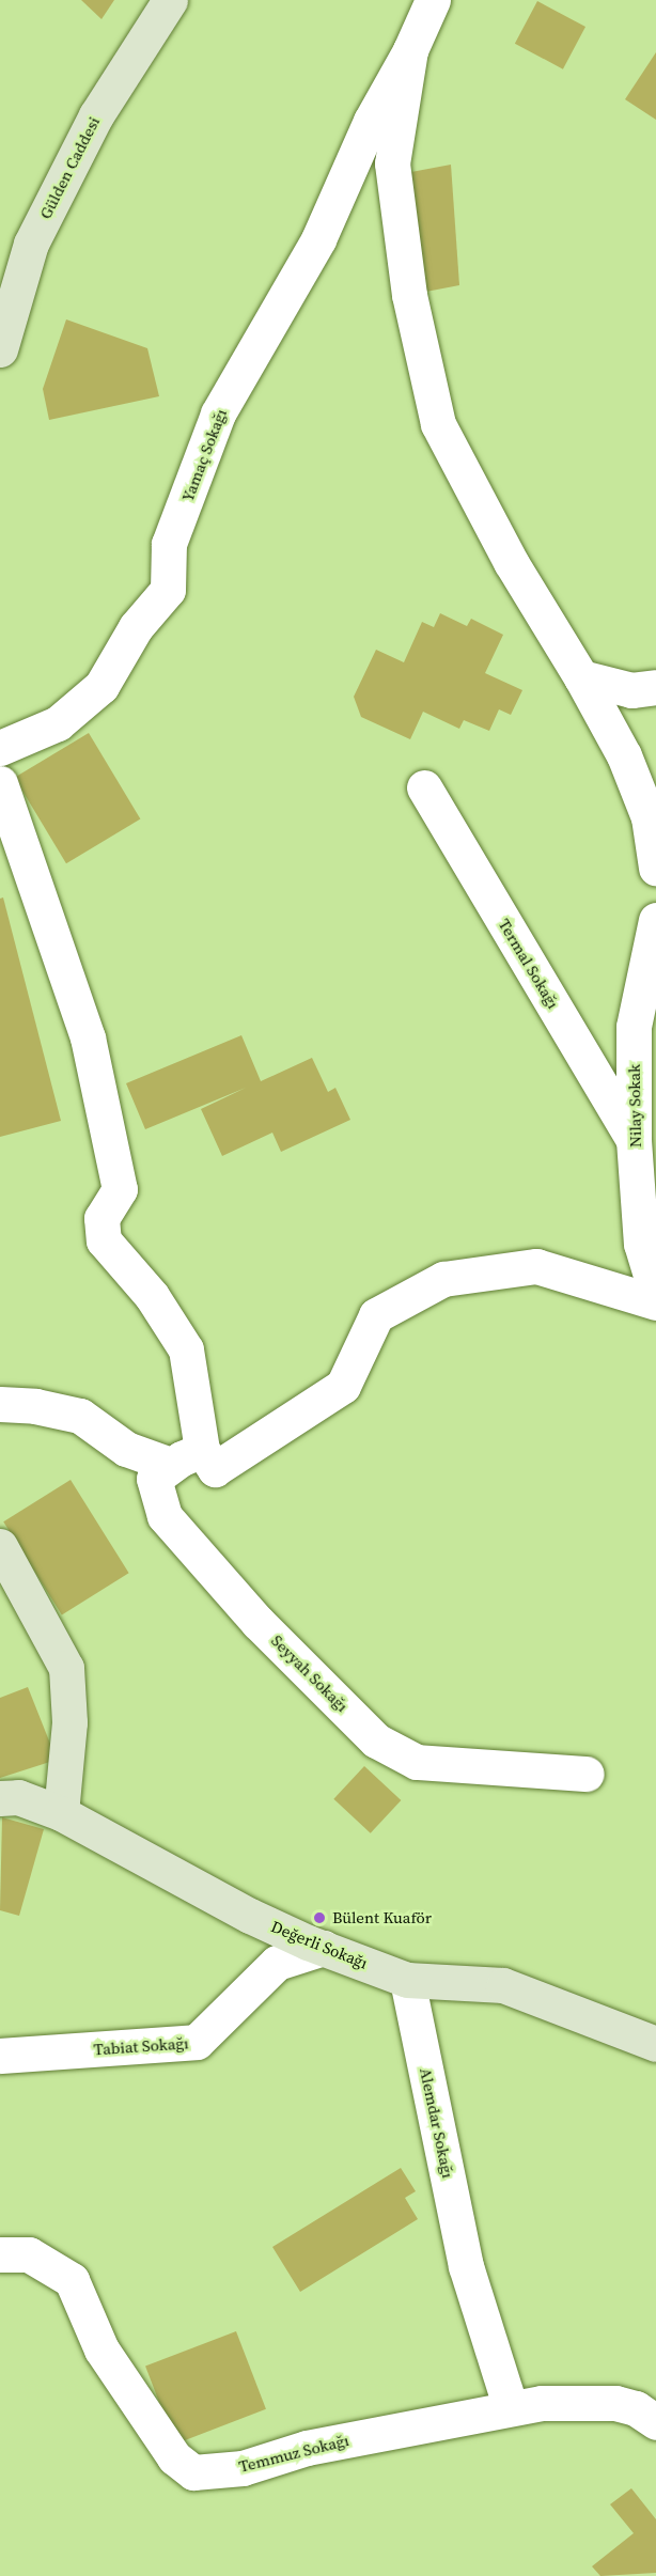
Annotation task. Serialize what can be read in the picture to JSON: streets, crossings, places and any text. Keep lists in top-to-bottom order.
{
  "streets": {
    "street": [
      "Gülden Caddesi",
      "Yamaç Sokağı",
      "Termal Sokağı",
      "Nilay Sokak",
      "Seyyah Sokağı",
      "Değerli Sokağı",
      "Tabiat Sokağı",
      "Alemdar Sokağı",
      "Temmuz Sokağı"
    ]
  },
  "crossings": [
    ["Termal Sokağı", "Nilay Sokak"],
    ["Değerli Sokağı", "Tabiat Sokağı"],
    ["Değerli Sokağı", "Alemdar Sokağı"],
    ["Alemdar Sokağı", "Temmuz Sokağı"]
  ],
  "places": ["Bülent Kuaför"]
}
